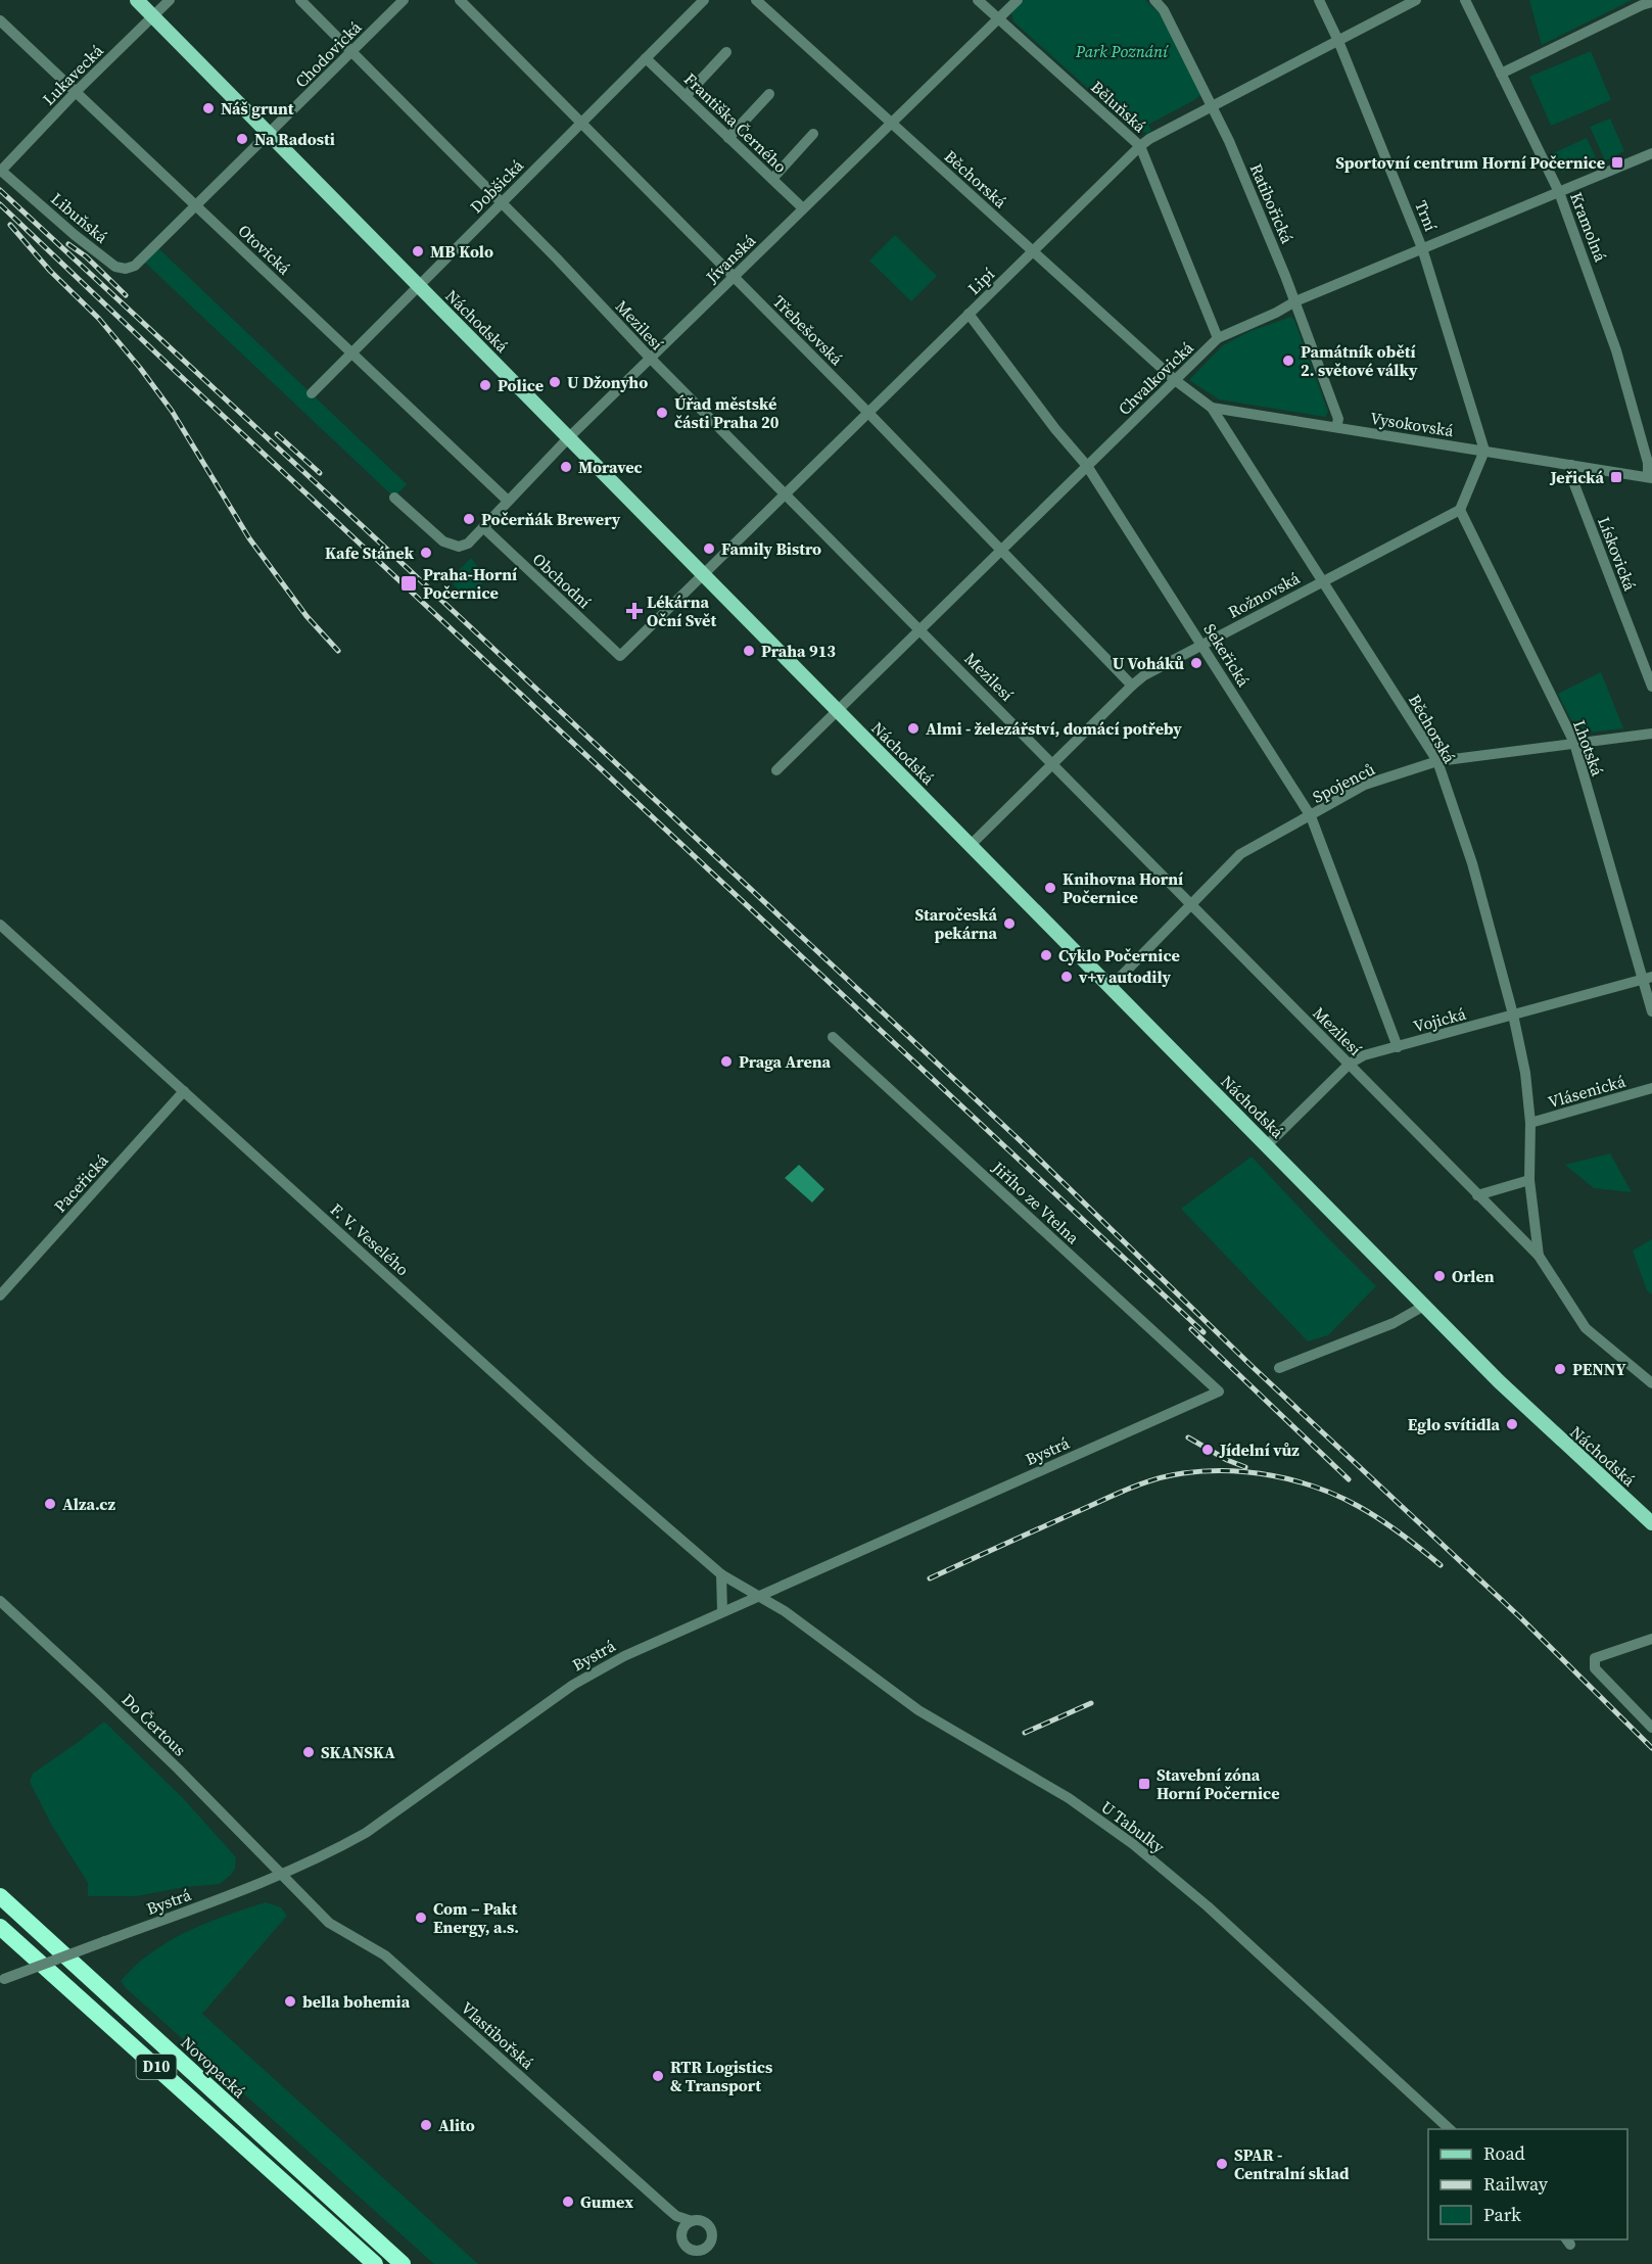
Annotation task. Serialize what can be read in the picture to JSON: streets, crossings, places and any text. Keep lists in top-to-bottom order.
{
  "streets": {
    "highway": ["D10", "Novopacká"],
    "main road": ["Náchodská"],
    "street": [
      "Chodovická",
      "Lukavecká",
      "Běluňská",
      "Františka Černého",
      "Běchorská",
      "Dobšická",
      "Ratibořická",
      "Trní",
      "Libuňská",
      "Kramolná",
      "Otovická",
      "Jívanská",
      "Lipí",
      "Mezilesí",
      "Třebešovská",
      "Chvalkovická",
      "Vysokovská",
      "Lískovická",
      "Obchodní",
      "Rožnovská",
      "Sekeřická",
      "Lhotská",
      "Spojenců",
      "Vojická",
      "Vlásenická",
      "Paceřická",
      "Jiřího ze Vtelna",
      "F. V. Veselého",
      "Bystrá",
      "Do Čertous",
      "U Tabulky",
      "Vlastibořská"
    ]
  },
  "crossings": [
    ["Chodovická", "Libuňská"],
    ["Chodovická", "Otovická"],
    ["Chodovická", "Náchodská"],
    ["Chodovická", "Mezilesí"],
    ["Lukavecká", "Libuňská"],
    ["Lukavecká", "Otovická"],
    ["Lukavecká", "Náchodská"],
    ["Běluňská", "Jívanská"],
    ["Běluňská", "Lipí"],
    ["Běluňská", "Chvalkovická"],
    ["Františka Černého", "Dobšická"],
    ["Františka Černého", "Jívanská"],
    ["Běchorská", "Jívanská"],
    ["Běchorská", "Lipí"],
    ["Běchorská", "Mezilesí"],
    ["Běchorská", "Chvalkovická"],
    ["Běchorská", "Vysokovská"],
    ["Běchorská", "Rožnovská"],
    ["Běchorská", "Spojenců"],
    ["Běchorská", "Vojická"],
    ["Běchorská", "Vlásenická"],
    ["Dobšická", "Otovická"],
    ["Dobšická", "Náchodská"],
    ["Dobšická", "Mezilesí"],
    ["Dobšická", "Třebešovská"],
    ["Ratibořická", "Lipí"],
    ["Ratibořická", "Chvalkovická"],
    ["Ratibořická", "Vysokovská"],
    ["Trní", "Lipí"],
    ["Trní", "Chvalkovická"],
    ["Trní", "Vysokovská"],
    ["Kramolná", "Chvalkovická"],
    ["Kramolná", "Vysokovská"],
    ["Otovická", "Jívanská"],
    ["Jívanská", "Náchodská"],
    ["Jívanská", "Mezilesí"],
    ["Jívanská", "Třebešovská"],
    ["Jívanská", "Obchodní"],
    ["Lipí", "Náchodská"],
    ["Lipí", "Mezilesí"],
    ["Lipí", "Třebešovská"],
    ["Lipí", "Obchodní"],
    ["Lipí", "Sekeřická"],
    ["Náchodská", "Chvalkovická"],
    ["Náchodská", "Rožnovská"],
    ["Náchodská", "Spojenců"],
    ["Náchodská", "Vojická"],
    ["Mezilesí", "Chvalkovická"],
    ["Mezilesí", "Rožnovská"],
    ["Mezilesí", "Spojenců"],
    ["Mezilesí", "Vojická"],
    ["Třebešovská", "Chvalkovická"],
    ["Třebešovská", "Rožnovská"],
    ["Chvalkovická", "Vysokovská"],
    ["Chvalkovická", "Sekeřická"],
    ["Vysokovská", "Lískovická"],
    ["Rožnovská", "Sekeřická"],
    ["Rožnovská", "Lhotská"],
    ["Sekeřická", "Spojenců"],
    ["Sekeřická", "Vojická"],
    ["Lhotská", "Spojenců"],
    ["Lhotská", "Vojická"],
    ["Paceřická", "F. V. Veselého"],
    ["Jiřího ze Vtelna", "Bystrá"],
    ["F. V. Veselého", "Bystrá"],
    ["F. V. Veselého", "U Tabulky"],
    ["Bystrá", "Do Čertous"],
    ["Bystrá", "U Tabulky"],
    ["Bystrá", "Vlastibořská"],
    ["Do Čertous", "Vlastibořská"]
  ],
  "parks": ["Park Poznání"],
  "places": {
    "other": [
      "Náš grunt",
      "Na Radosti",
      "MB Kolo",
      "Památník obětí 2. světové války",
      "U Džonyho",
      "Police",
      "Úřad městské části Praha 20",
      "Moravec",
      "Počerňák Brewery",
      "Family Bistro",
      "Kafe Stánek",
      "Praha 913",
      "U Voháků",
      "Almi - železářství, domácí potřeby",
      "Knihovna Horní Počernice",
      "Staročeská pekárna",
      "Cyklo Počernice",
      "v+v autodily",
      "Praga Arena",
      "Orlen",
      "PENNY",
      "Eglo svítidla",
      "Jídelní vůz",
      "Alza.cz",
      "SKANSKA",
      "Com – Pakt Energy, a.s.",
      "bella bohemia",
      "RTR Logistics & Transport",
      "Alito",
      "SPAR - Centralní sklad",
      "Gumex"
    ],
    "transit": [
      "Sportovní centrum Horní Počernice",
      "Jeřická",
      "Praha-Horní Počernice",
      "Stavební zóna Horní Počernice"
    ],
    "health": ["Lékárna Oční Svět"]
  },
  "legend": ["Road", "Railway", "Park"]
}
